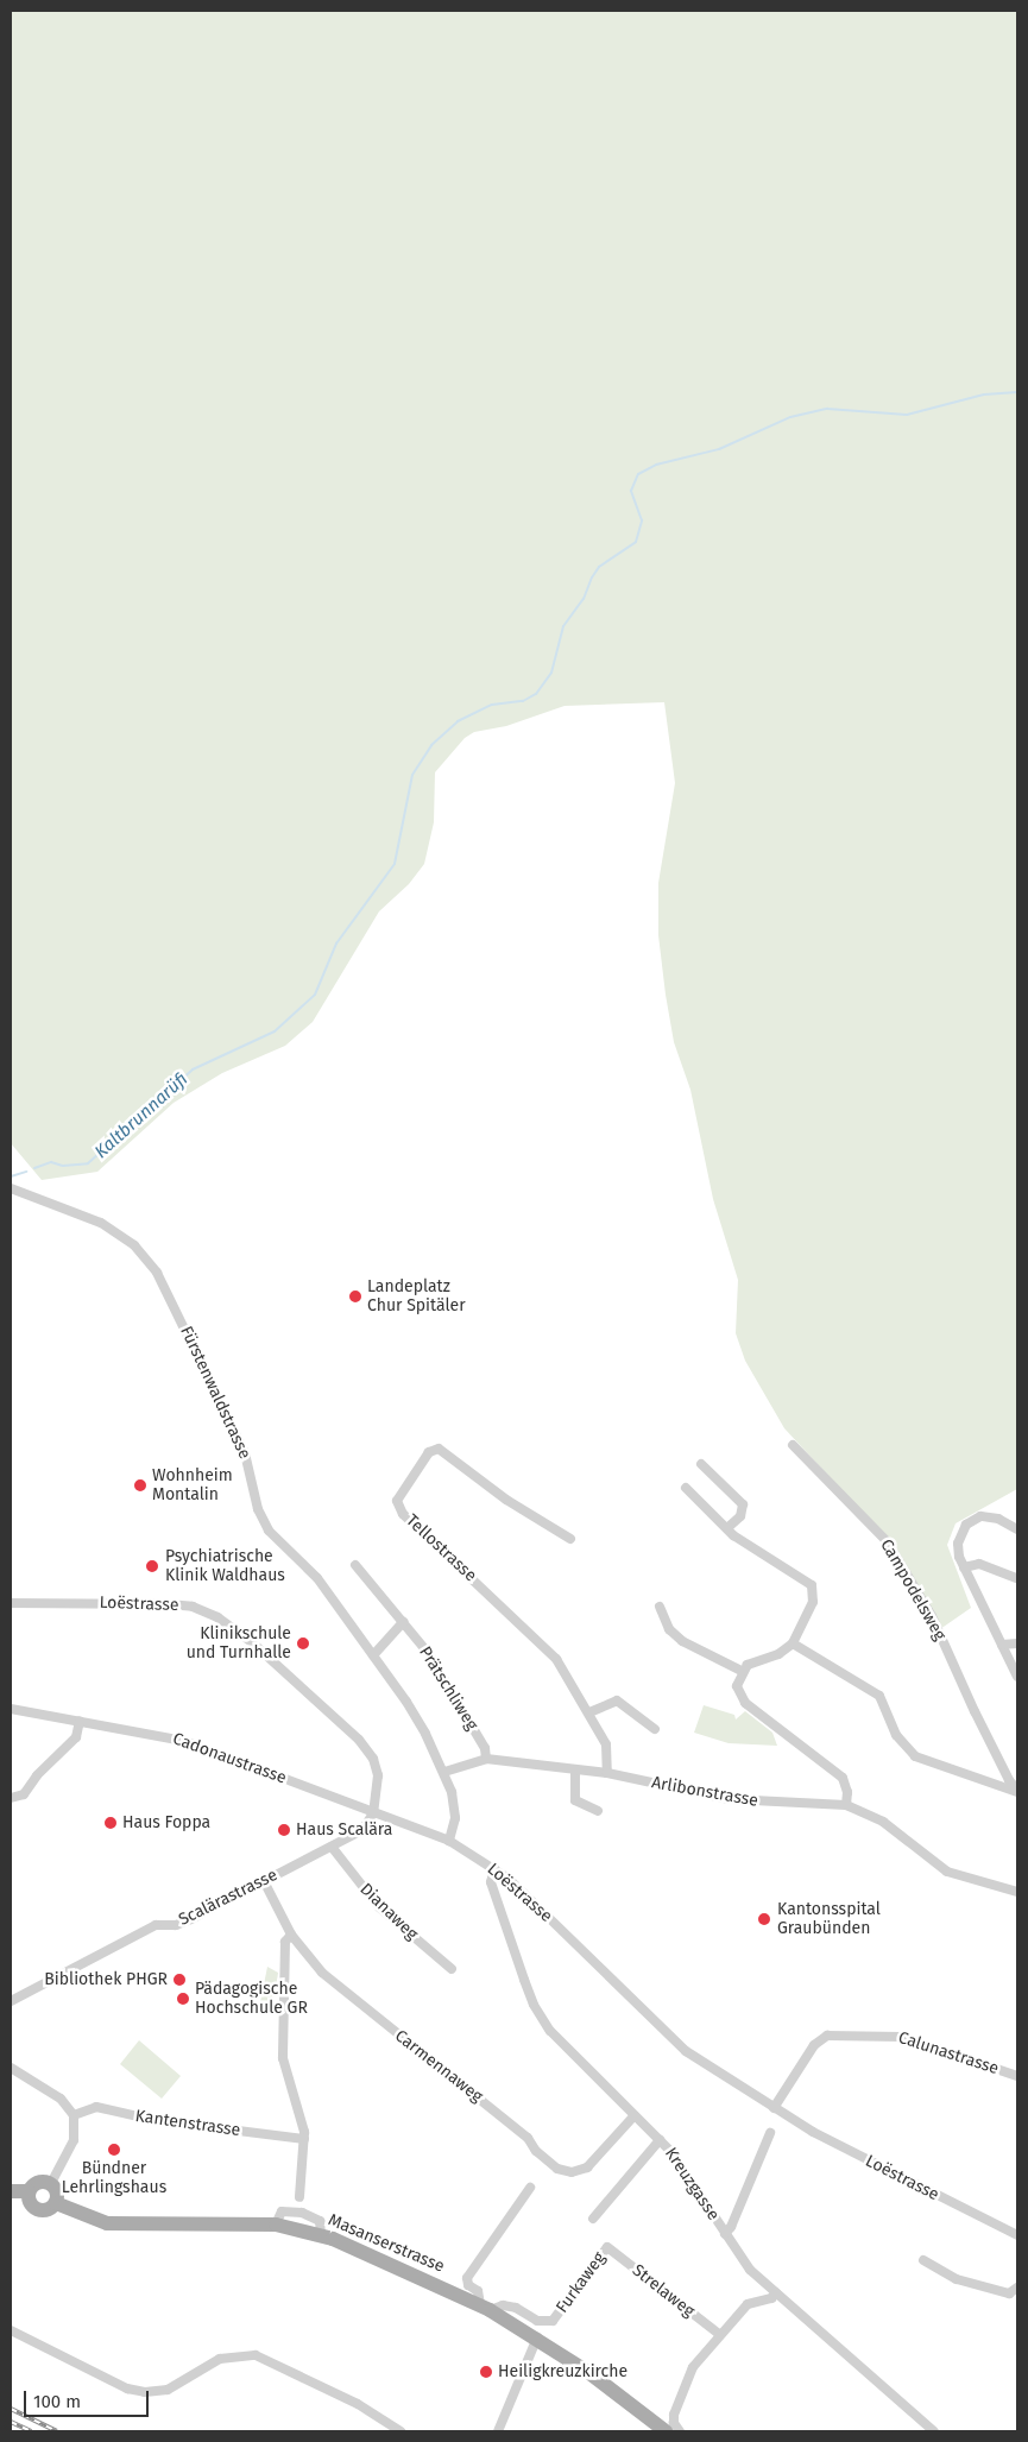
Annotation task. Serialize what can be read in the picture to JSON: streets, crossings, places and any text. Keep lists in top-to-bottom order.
{
  "streets": {
    "main road": ["Masanserstrasse"],
    "street": [
      "Fürstenwaldstrasse",
      "Tellostrasse",
      "Campodelsweg",
      "Loëstrasse",
      "Prätschliweg",
      "Cadonaustrasse",
      "Arlibonstrasse",
      "Scalärastrasse",
      "Dianaweg",
      "Calunastrasse",
      "Carmennaweg",
      "Kantenstrasse",
      "Kreuzgasse",
      "Furkaweg",
      "Strelaweg"
    ]
  },
  "crossings": [
    ["Fürstenwaldstrasse", "Loëstrasse"],
    ["Fürstenwaldstrasse", "Arlibonstrasse"],
    ["Tellostrasse", "Arlibonstrasse"],
    ["Loëstrasse", "Cadonaustrasse"],
    ["Loëstrasse", "Scalärastrasse"],
    ["Loëstrasse", "Calunastrasse"],
    ["Loëstrasse", "Kreuzgasse"],
    ["Prätschliweg", "Arlibonstrasse"],
    ["Cadonaustrasse", "Scalärastrasse"],
    ["Scalärastrasse", "Dianaweg"],
    ["Scalärastrasse", "Carmennaweg"],
    ["Carmennaweg", "Kreuzgasse"],
    ["Masanserstrasse", "Furkaweg"],
    ["Furkaweg", "Strelaweg"]
  ],
  "water": ["Kaltbrunnarüfi"],
  "places": [
    "Landeplatz Chur Spitäler",
    "Wohnheim Montalin",
    "Psychiatrische Klinik Waldhaus",
    "Klinikschule und Turnhalle",
    "Haus Foppa",
    "Haus Scalära",
    "Kantonsspital Graubünden",
    "Bibliothek PHGR",
    "Pädagogische Hochschule GR",
    "Bündner Lehrlingshaus",
    "Heiligkreuzkirche"
  ],
  "scale_bar": "100 m"
}
